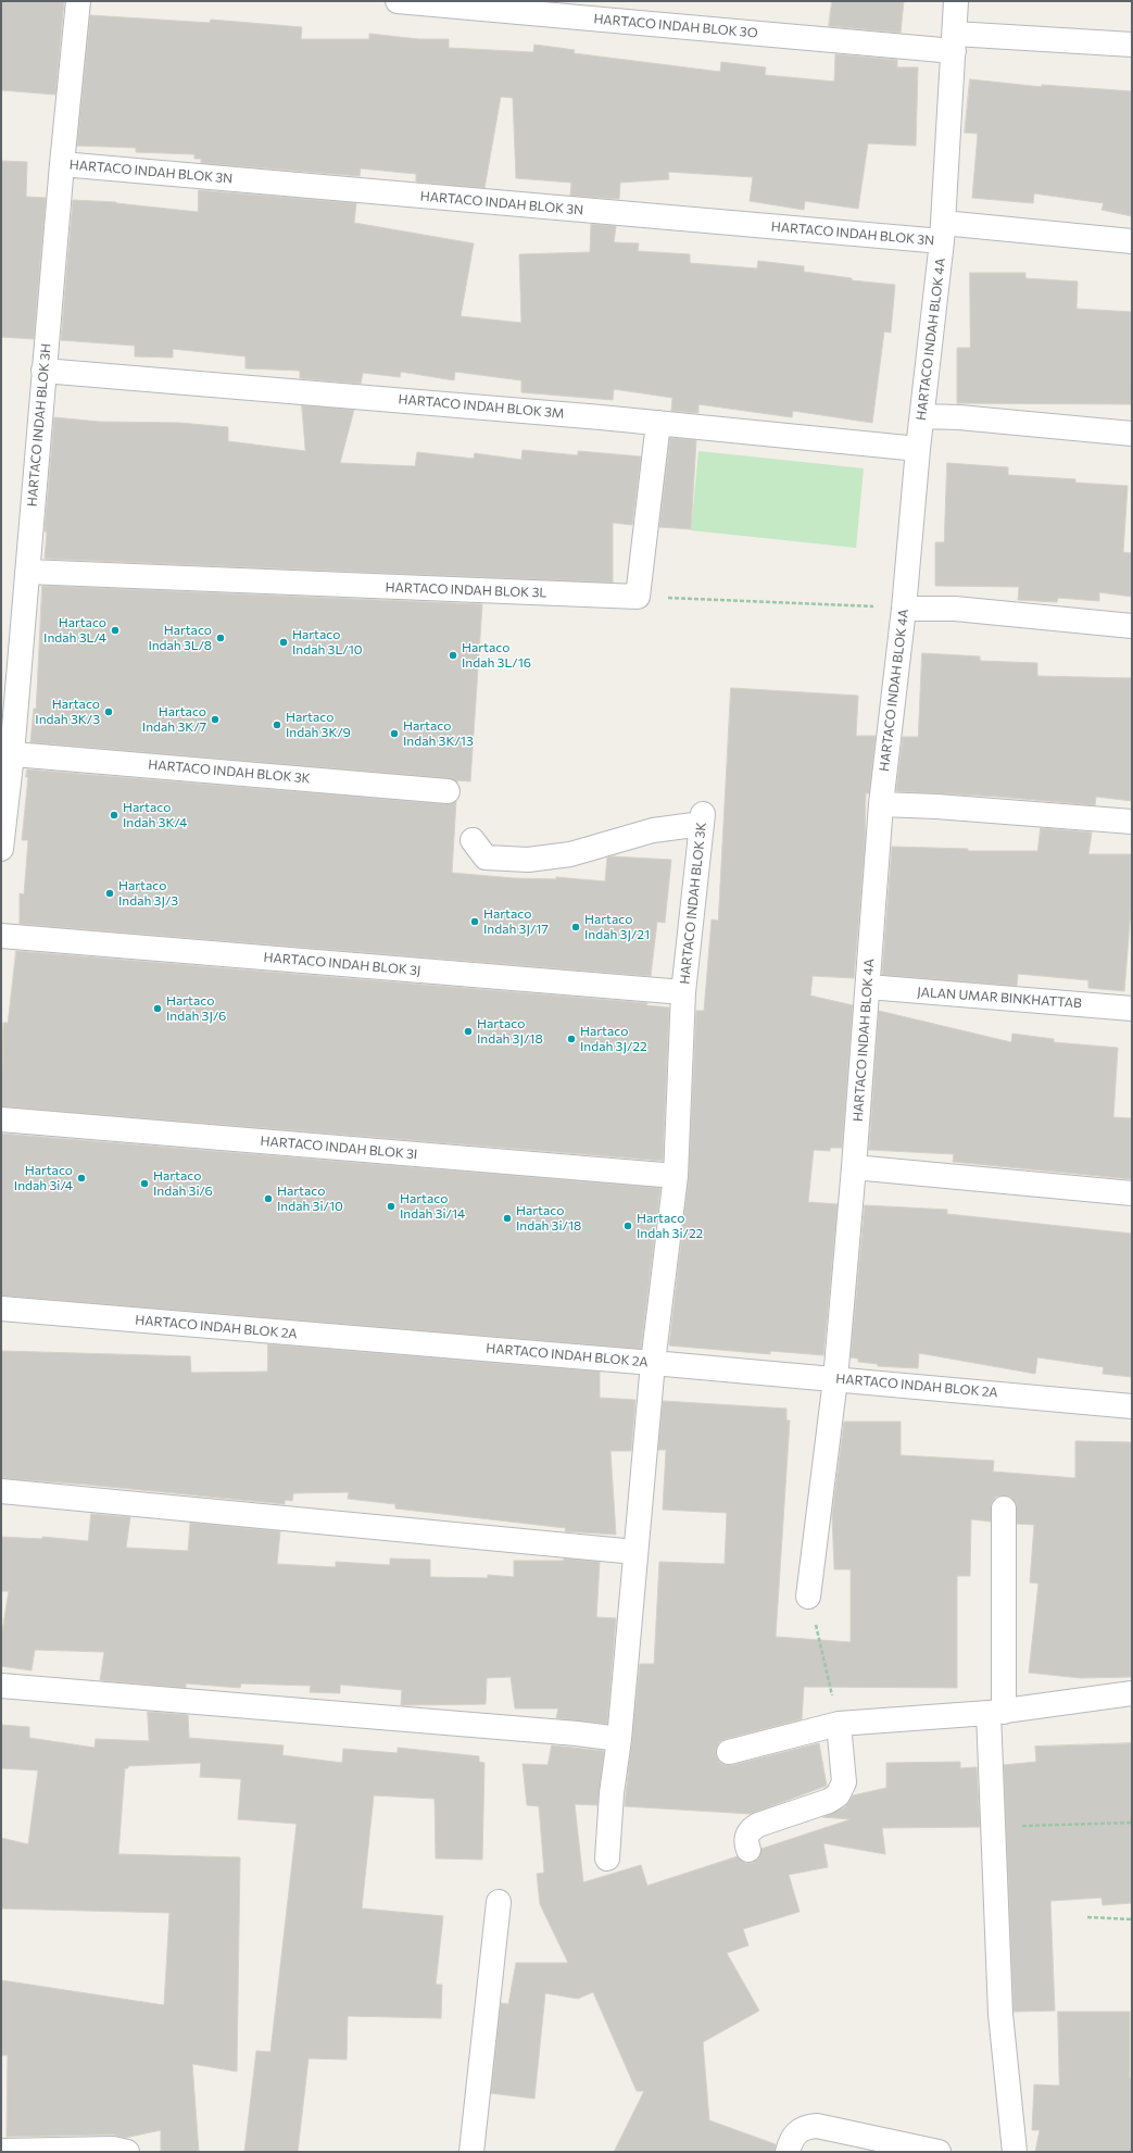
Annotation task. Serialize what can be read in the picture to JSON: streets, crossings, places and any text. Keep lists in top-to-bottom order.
{
  "streets": {
    "street": [
      "HARTACO INDAH BLOK 3O",
      "HARTACO INDAH BLOK 3N",
      "HARTACO INDAH BLOK 4A",
      "HARTACO INDAH BLOK 3M",
      "HARTACO INDAH BLOK 3H",
      "HARTACO INDAH BLOK 3L",
      "HARTACO INDAH BLOK 3K",
      "HARTACO INDAH BLOK 3J",
      "JALAN UMAR BINKHATTAB",
      "HARTACO INDAH BLOK 3I",
      "HARTACO INDAH BLOK 2A"
    ]
  },
  "crossings": [
    ["HARTACO INDAH BLOK 3O", "HARTACO INDAH BLOK 4A"],
    ["HARTACO INDAH BLOK 3N", "HARTACO INDAH BLOK 4A"],
    ["HARTACO INDAH BLOK 3N", "HARTACO INDAH BLOK 3H"],
    ["HARTACO INDAH BLOK 4A", "HARTACO INDAH BLOK 3M"],
    ["HARTACO INDAH BLOK 4A", "JALAN UMAR BINKHATTAB"],
    ["HARTACO INDAH BLOK 4A", "HARTACO INDAH BLOK 2A"],
    ["HARTACO INDAH BLOK 3M", "HARTACO INDAH BLOK 3H"],
    ["HARTACO INDAH BLOK 3H", "HARTACO INDAH BLOK 3L"],
    ["HARTACO INDAH BLOK 3H", "HARTACO INDAH BLOK 3K"],
    ["HARTACO INDAH BLOK 3K", "HARTACO INDAH BLOK 3J"],
    ["HARTACO INDAH BLOK 3K", "HARTACO INDAH BLOK 3I"],
    ["HARTACO INDAH BLOK 3K", "HARTACO INDAH BLOK 2A"]
  ],
  "places": [
    "Hartaco Indah 3L/4",
    "Hartaco Indah 3L/8",
    "Hartaco Indah 3L/10",
    "Hartaco Indah 3L/16",
    "Hartaco Indah 3K/3",
    "Hartaco Indah 3K/7",
    "Hartaco Indah 3K/9",
    "Hartaco Indah 3K/13",
    "Hartaco Indah 3K/4",
    "Hartaco Indah 3J/3",
    "Hartaco Indah 3J/17",
    "Hartaco Indah 3J/21",
    "Hartaco Indah 3J/6",
    "Hartaco Indah 3J/18",
    "Hartaco Indah 3J/22",
    "Hartaco Indah 3i/4",
    "Hartaco Indah 3i/6",
    "Hartaco Indah 3i/10",
    "Hartaco Indah 3i/14",
    "Hartaco Indah 3i/18",
    "Hartaco Indah 3i/22"
  ]
}
